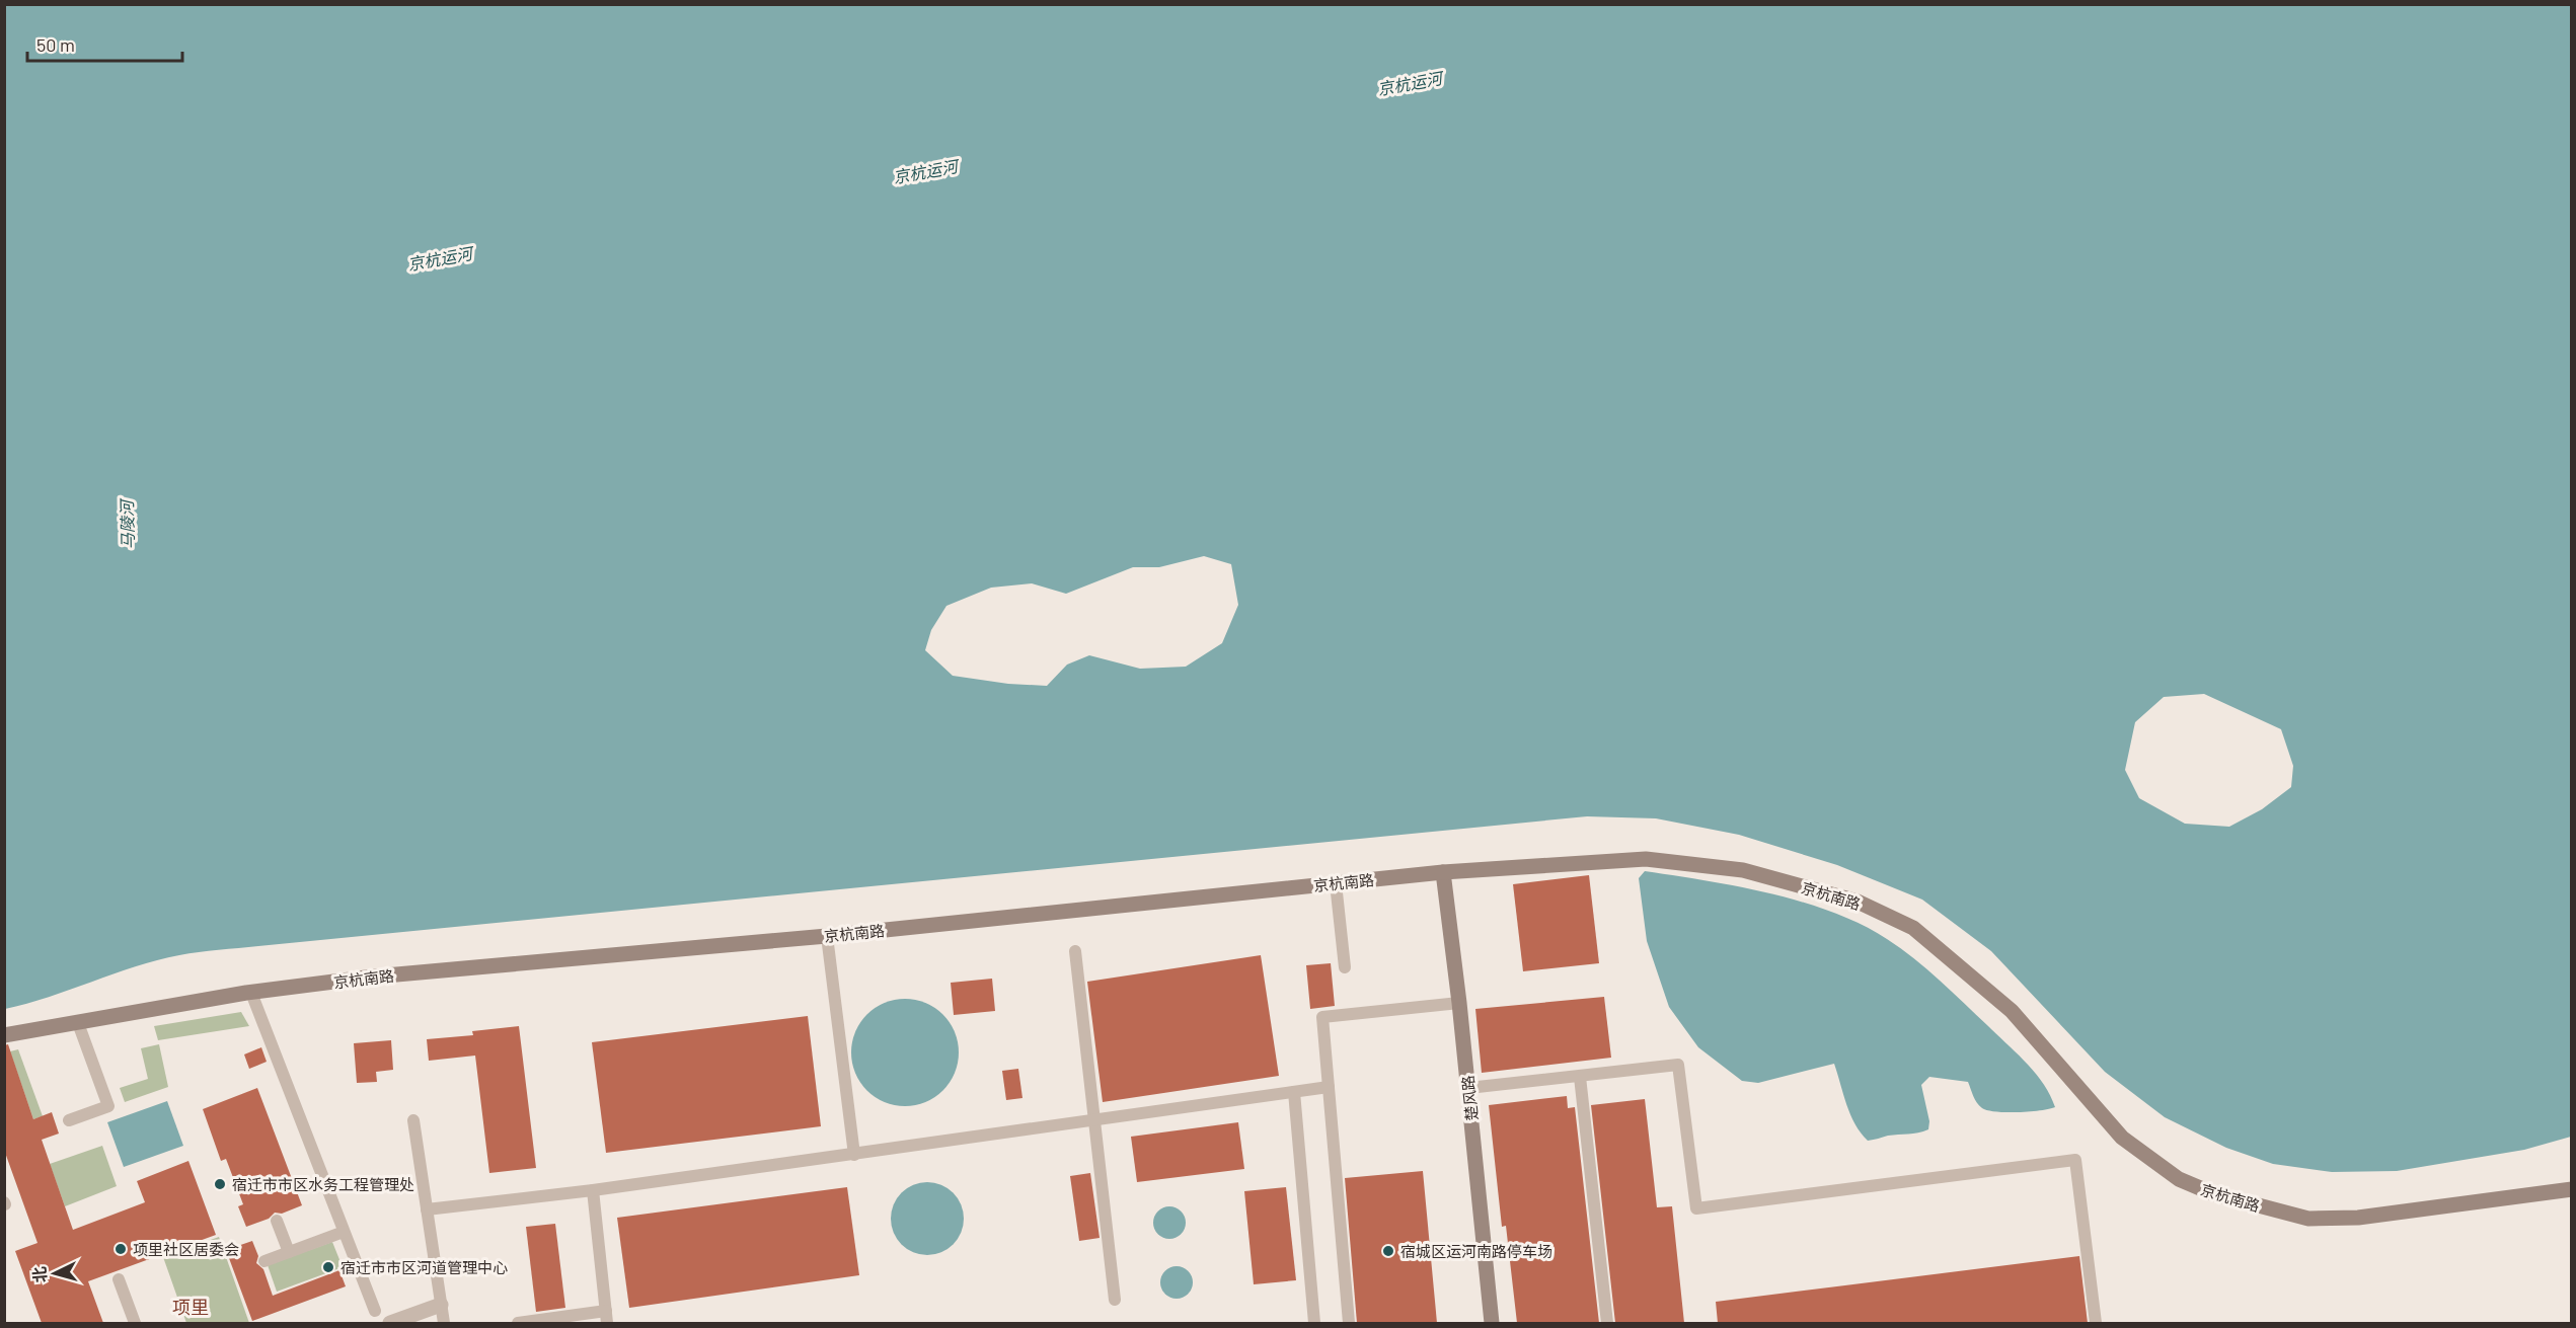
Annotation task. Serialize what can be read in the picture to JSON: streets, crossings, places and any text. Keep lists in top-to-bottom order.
{
  "streets": {
    "street": ["京杭南路", "楚风路"]
  },
  "crossings": [
    ["京杭南路", "楚风路"]
  ],
  "districts": ["项里"],
  "water": ["京杭运河", "马陵河"],
  "places": [
    "宿迁市市区水务工程管理处",
    "项里社区居委会",
    "宿城区运河南路停车场",
    "宿迁市市区河道管理中心"
  ],
  "scale_bar": "50 m",
  "north": "left"
}
